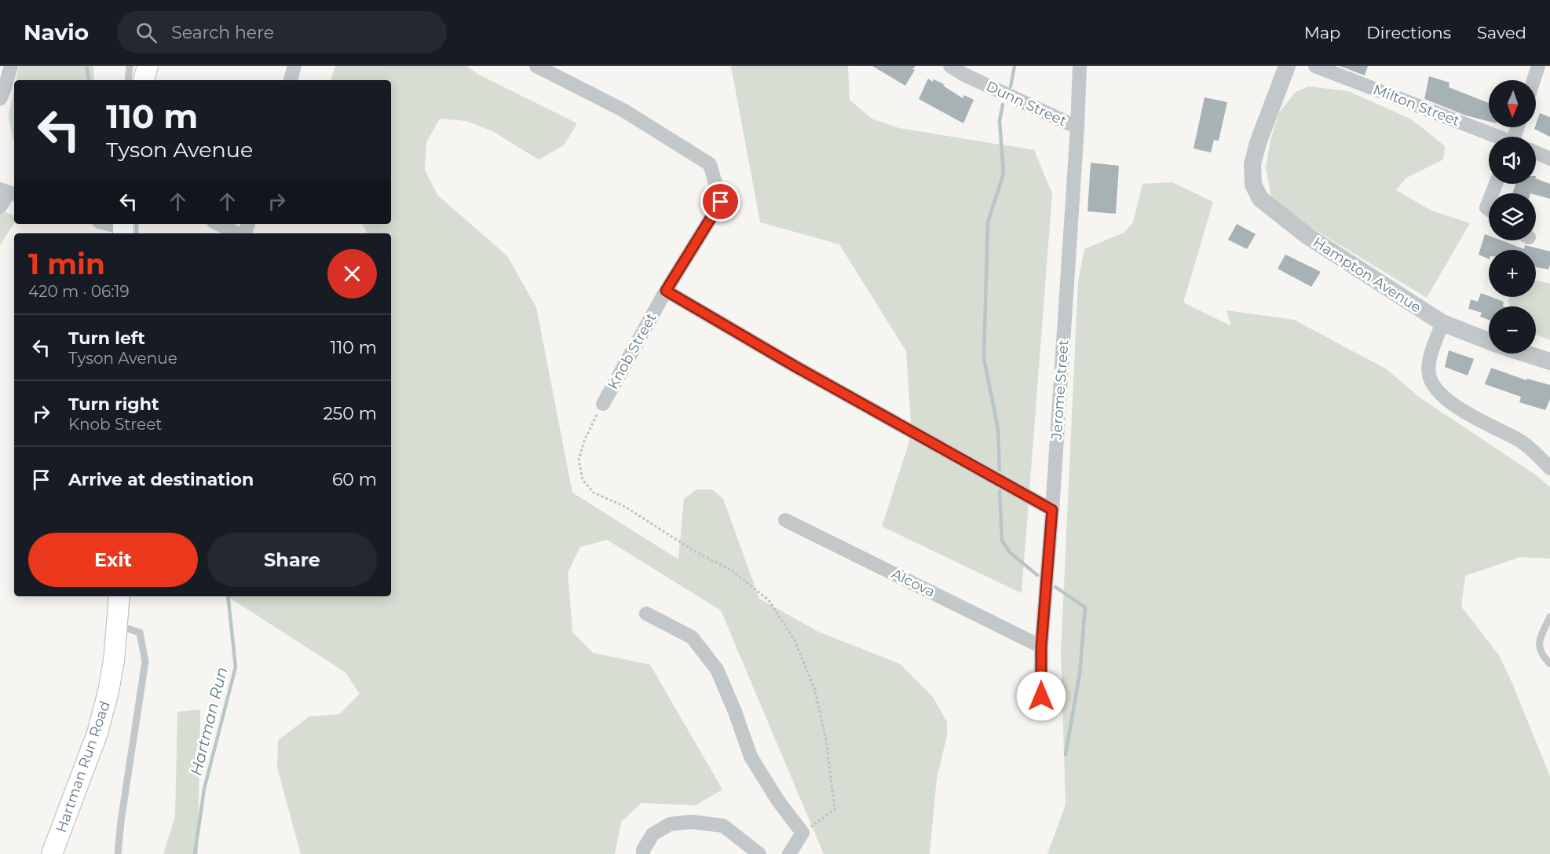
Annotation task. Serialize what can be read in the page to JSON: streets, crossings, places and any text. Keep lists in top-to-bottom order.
{
  "streets": {
    "main road": ["Hartman Run Road"],
    "street": [
      "Dunn Street",
      "Milton Street",
      "Hampton Avenue",
      "Knob Street",
      "Jerome Street",
      "Alcova"
    ]
  },
  "crossings": [
    ["Dunn Street", "Jerome Street"],
    ["Jerome Street", "Alcova"]
  ],
  "water": ["Hartman Run"],
  "north": "bottom",
  "page": {
    "header": "Navio",
    "search": "Search here",
    "nav": ["Map", "Directions", "Saved"],
    "map_buttons": ["+", "−"],
    "turn": ["110 m", "Tyson Avenue"],
    "heading": ["1 min", "420 m · 06:19"],
    "list": [
      {
        "name": "Turn left",
        "note": "Tyson Avenue",
        "value": "110 m"
      },
      {
        "name": "Turn right",
        "note": "Knob Street",
        "value": "250 m"
      },
      {
        "name": "Arrive at destination",
        "value": "60 m"
      }
    ],
    "buttons": ["Exit", "Share"]
  }
}
